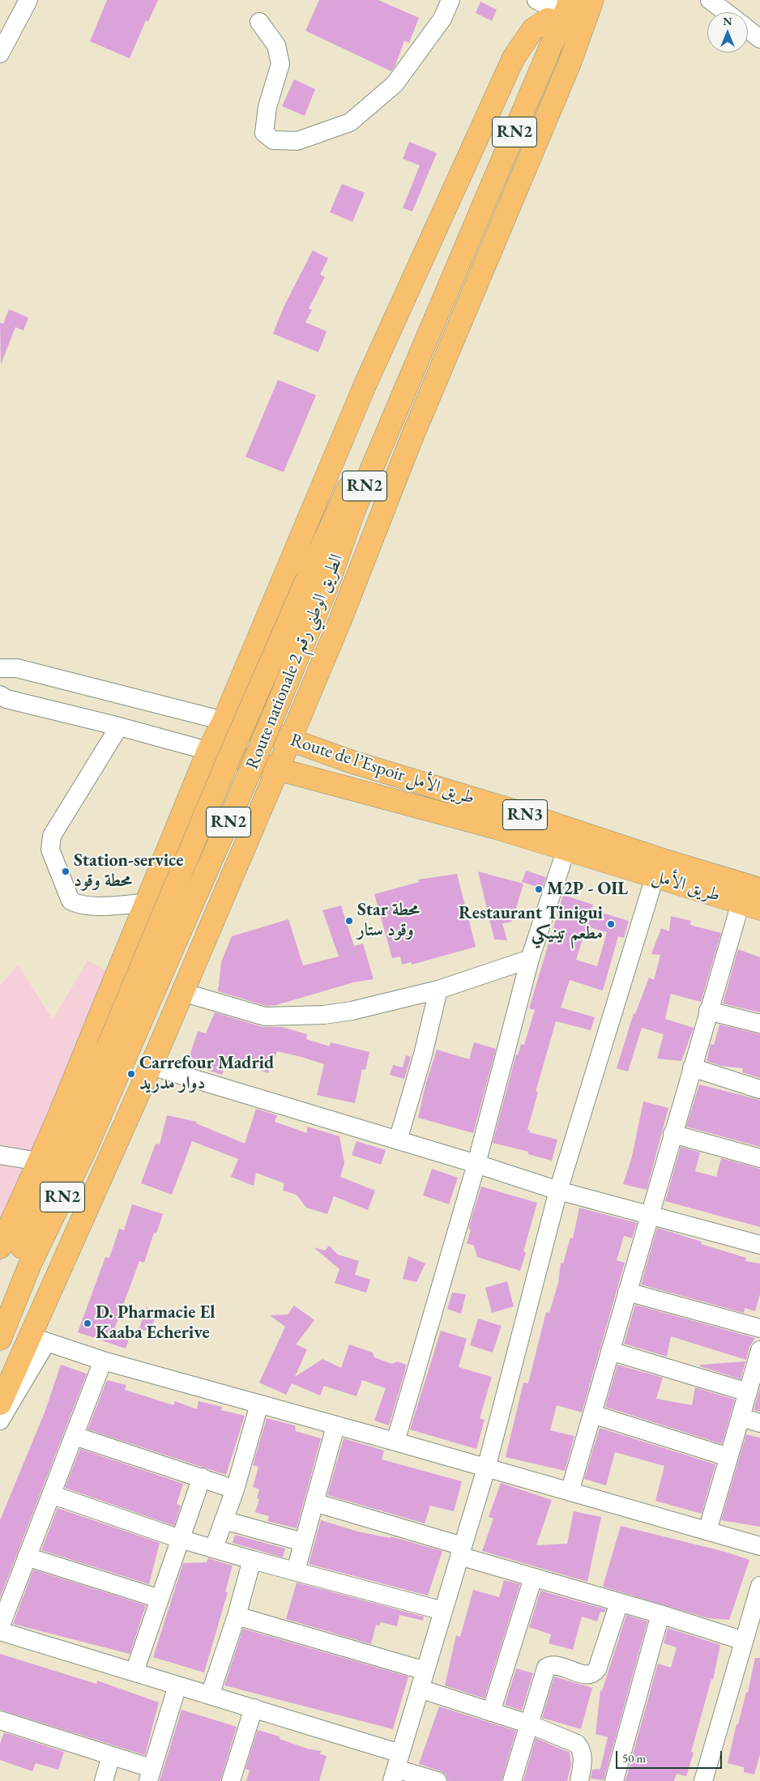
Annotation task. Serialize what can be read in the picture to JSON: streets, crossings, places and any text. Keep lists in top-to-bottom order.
{
  "streets": {
    "highway": [
      "RN2",
      "Route nationale الطريق الوطني رقم 2",
      "Route de l’Espoir طريق الأمل",
      "RN3",
      "طريق الأمل"
    ]
  },
  "crossings": [
    ["RN2", "Route nationale الطريق الوطني رقم 2"],
    ["Route de l’Espoir طريق الأمل", "طريق الأمل"]
  ],
  "places": [
    "Station-service محطة وقود",
    "M2P - OIL",
    "Star محطة وقود ستار",
    "Restaurant Tinigui مطعم تينيكي",
    "Carrefour Madrid دوار مدريد",
    "D. Pharmacie El Kaaba Echerive"
  ],
  "scale_bar": "50 m",
  "north": "top"
}
